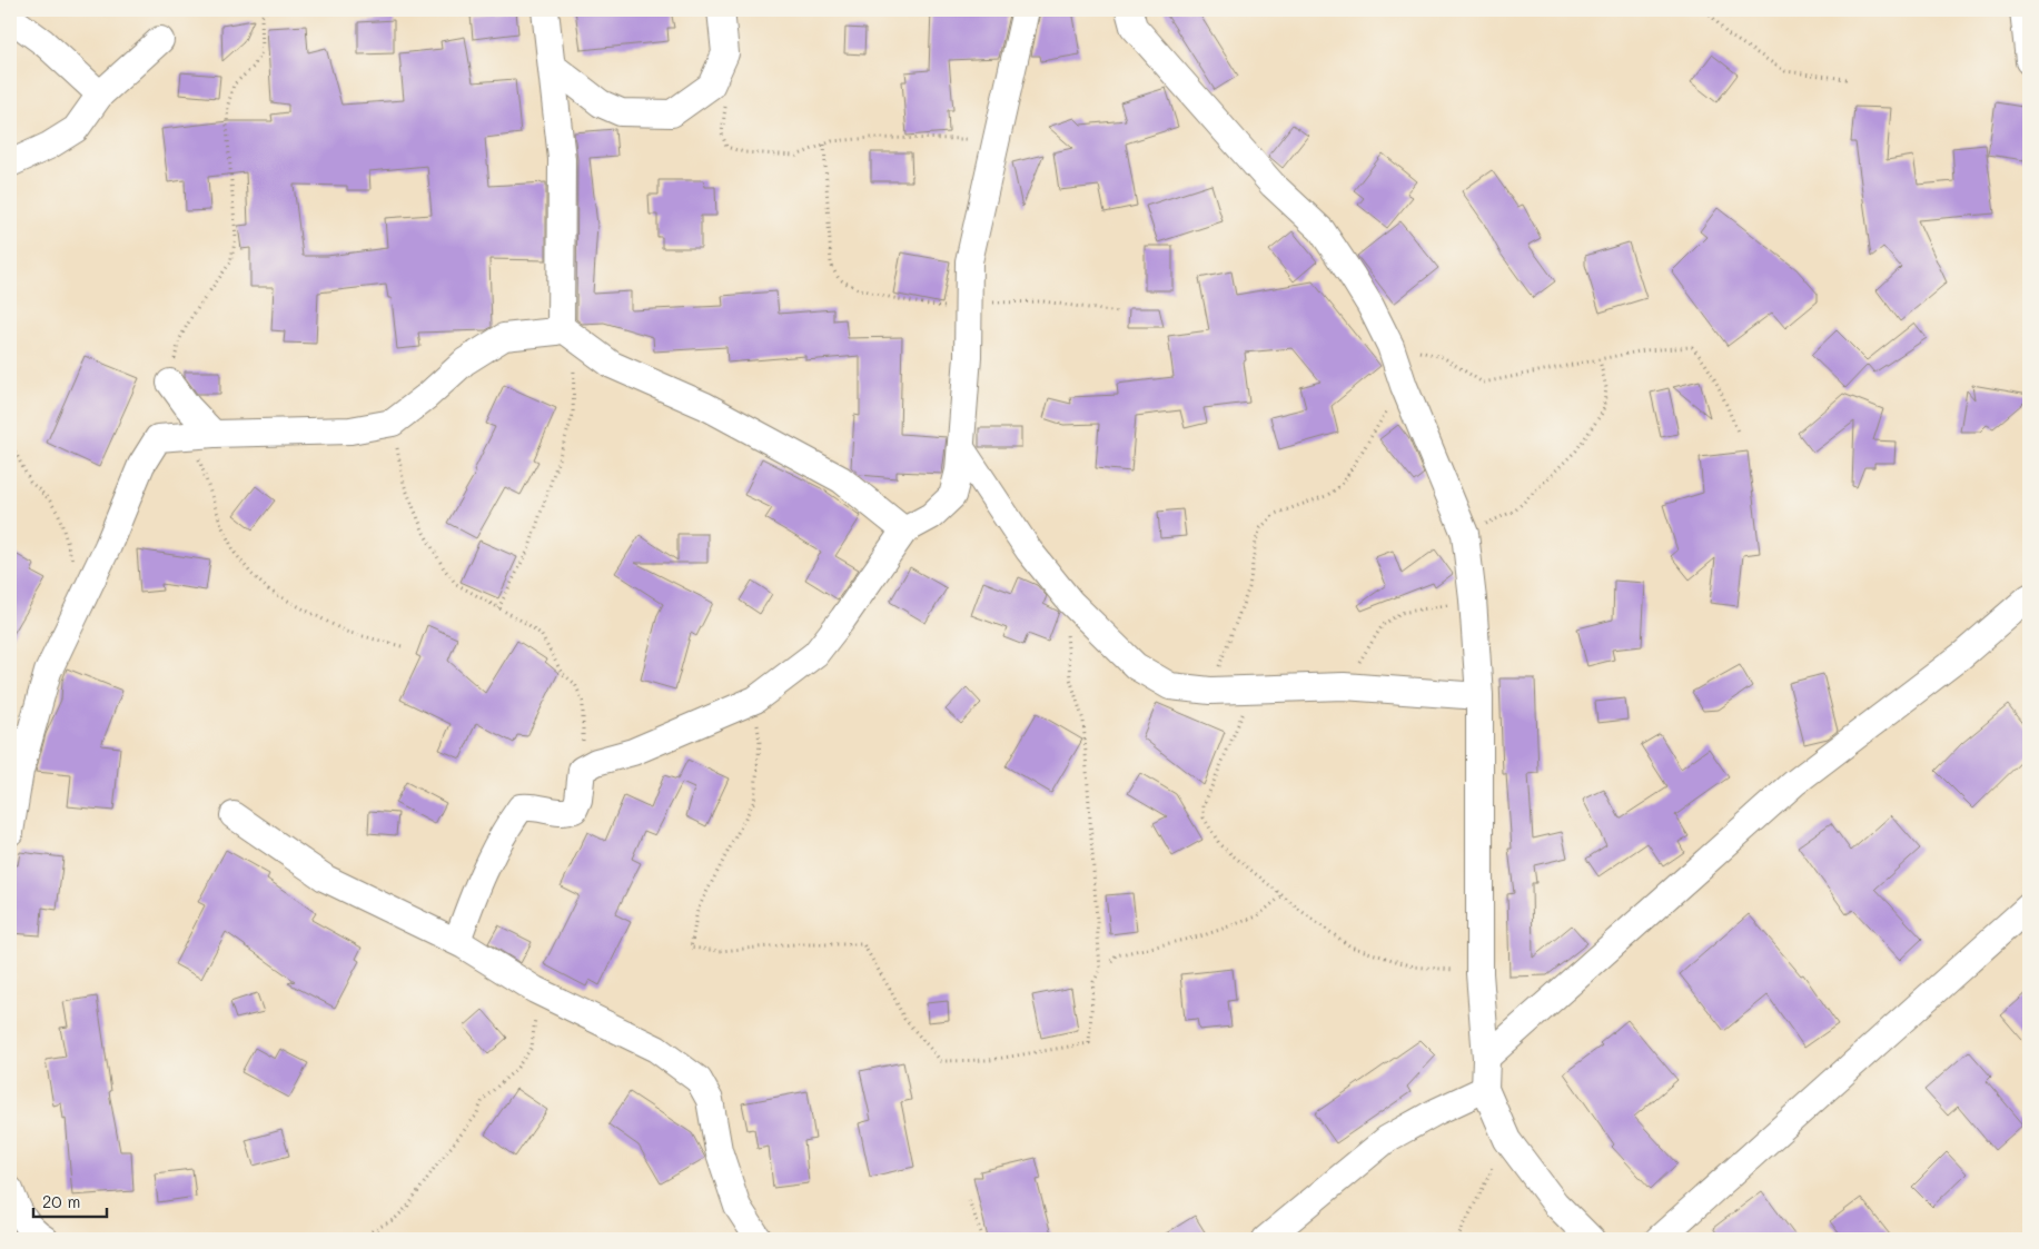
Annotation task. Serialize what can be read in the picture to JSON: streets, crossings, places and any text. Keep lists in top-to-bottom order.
{
  "scale_bar": "20 m"
}
